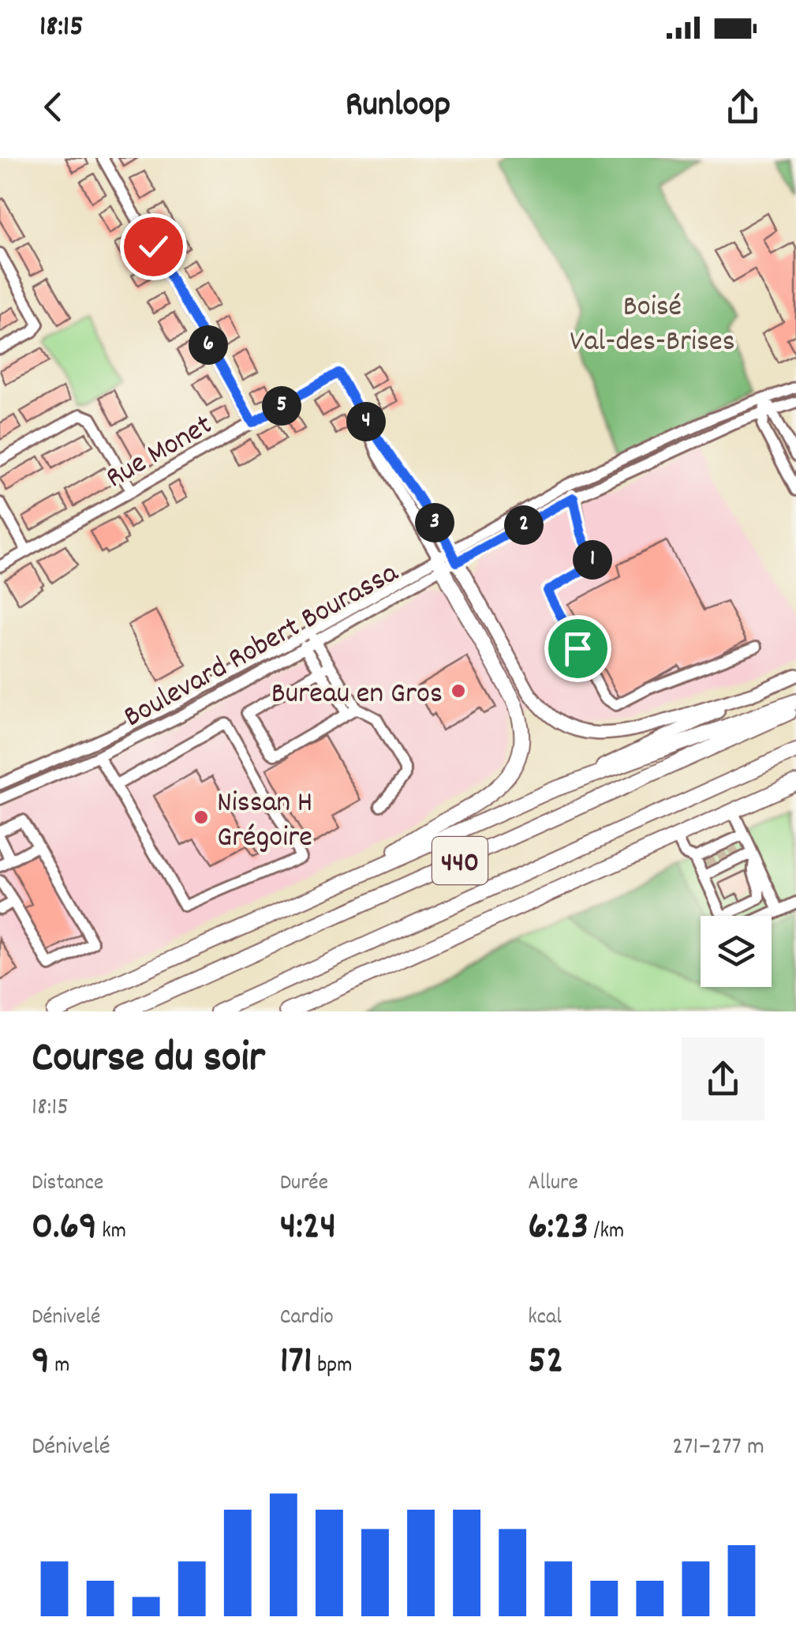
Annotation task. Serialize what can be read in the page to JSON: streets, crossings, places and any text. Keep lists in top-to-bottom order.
{
  "streets": {
    "highway": ["440"],
    "street": ["Rue Monet", "Boulevard Robert Bourassa"]
  },
  "crossings": [
    ["Rue Monet", "Boulevard Robert Bourassa"]
  ],
  "parks": ["Boisé Val-des-Brises"],
  "places": ["Bureau en Gros", "Nissan H Grégoire"],
  "page": {
    "status": "18:15",
    "header": "Runloop",
    "pins": [
      "6",
      "5",
      "4",
      "3",
      "2",
      "1"
    ],
    "heading": ["Course du soir", "18:15"],
    "stats": [
      ["Distance", "0.69 km"],
      ["Durée", "4:24"],
      ["Allure", "6:23 /km"],
      ["Dénivelé", "9 m"],
      ["Cardio", "171 bpm"],
      ["kcal", "52"]
    ],
    "chart": ["Dénivelé", "271–277 m"]
  }
}
